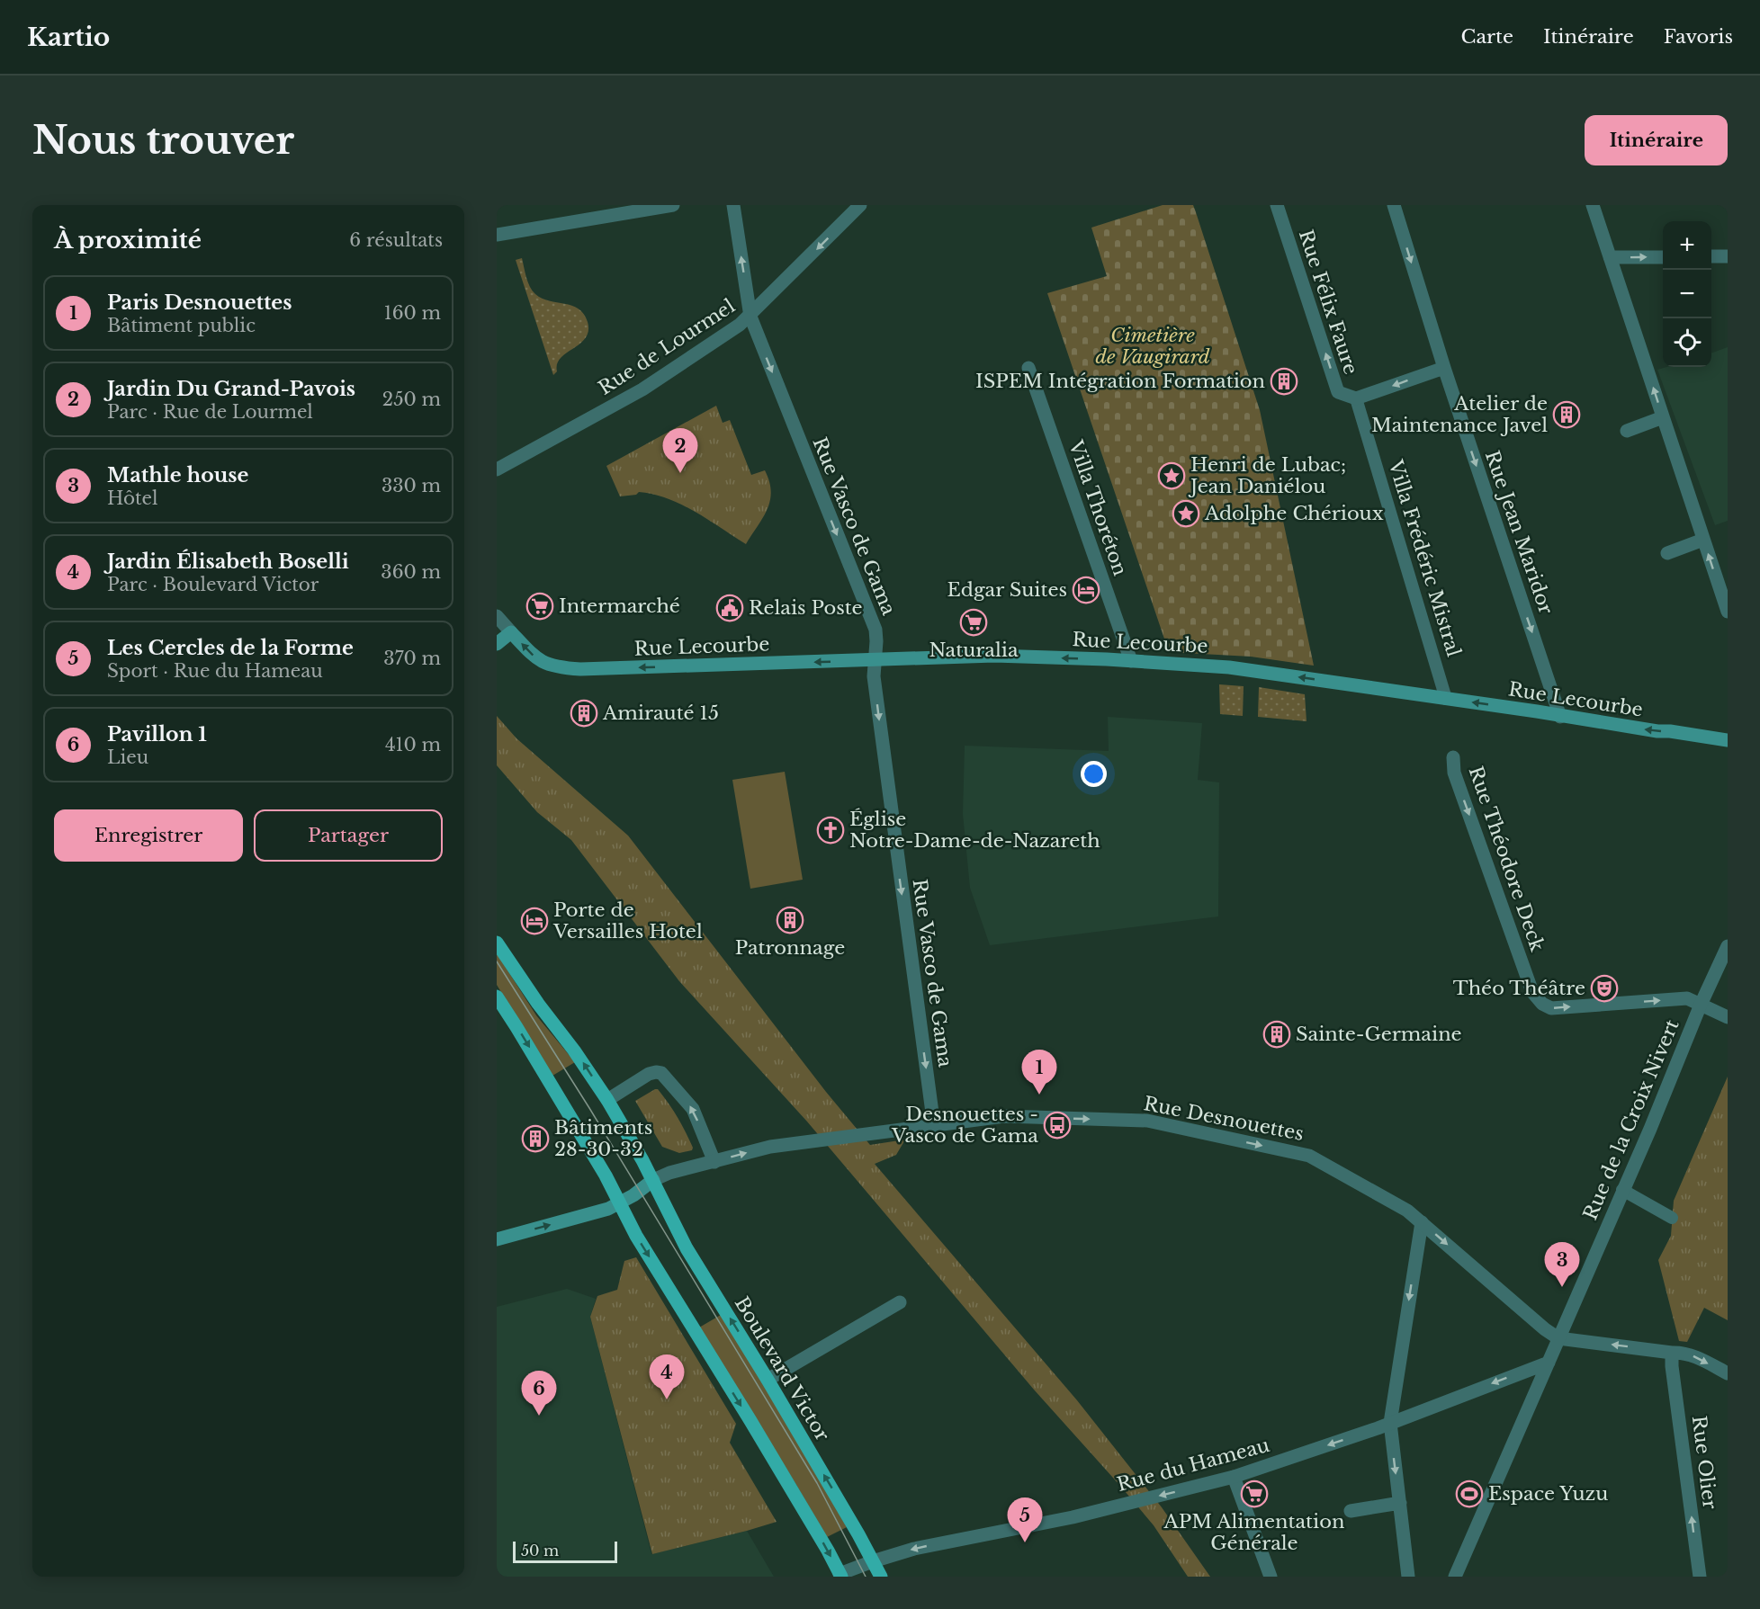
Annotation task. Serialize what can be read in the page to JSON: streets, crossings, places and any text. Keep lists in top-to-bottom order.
{
  "streets": {
    "main road": ["Rue Lecourbe", "Boulevard Victor"],
    "street": [
      "Rue Félix Faure",
      "Rue de Lourmel",
      "Villa Thoréton",
      "Rue Vasco de Gama",
      "Rue Jean Maridor",
      "Villa Frédéric Mistral",
      "Rue Théodore Deck",
      "Rue Desnouettes",
      "Rue de la Croix Nivert",
      "Rue Olier",
      "Rue du Hameau"
    ]
  },
  "crossings": [
    ["Rue Félix Faure", "Villa Frédéric Mistral"],
    ["Rue de Lourmel", "Rue Vasco de Gama"],
    ["Villa Thoréton", "Rue Lecourbe"],
    ["Rue Vasco de Gama", "Rue Lecourbe"],
    ["Rue Vasco de Gama", "Rue Desnouettes"],
    ["Rue Jean Maridor", "Rue Lecourbe"],
    ["Villa Frédéric Mistral", "Rue Lecourbe"],
    ["Rue Théodore Deck", "Rue de la Croix Nivert"],
    ["Rue Desnouettes", "Rue de la Croix Nivert"],
    ["Rue Desnouettes", "Boulevard Victor"],
    ["Rue Desnouettes", "Rue Olier"],
    ["Rue de la Croix Nivert", "Rue du Hameau"],
    ["Boulevard Victor", "Rue du Hameau"]
  ],
  "one_way": [
    "Rue Félix Faure",
    "Rue Jean Maridor",
    "Rue Lecourbe",
    "Rue Théodore Deck",
    "Rue Olier",
    "Rue du Hameau"
  ],
  "parks": ["Cimetière de Vaugirard"],
  "places": {
    "building": [
      "ISPEM Intégration Formation",
      "Atelier de Maintenance Javel",
      "Amirauté 15",
      "Patronnage",
      "Sainte-Germaine",
      "Bâtiments 28-30-32"
    ],
    "place": ["Henri de Lubac; Jean Daniélou", "Adolphe Chérioux"],
    "hotel": ["Edgar Suites", "Porte de Versailles Hotel"],
    "supermarket": ["Intermarché", "Naturalia", "APM Alimentation Générale"],
    "public building": ["Relais Poste"],
    "church": ["Église Notre-Dame-de-Nazareth"],
    "theatre": ["Théo Théâtre"],
    "bus stop": ["Desnouettes - Vasco de Gama"],
    "sports": ["Espace Yuzu"]
  },
  "scale_bar": "50 m",
  "page": {
    "header": "Kartio",
    "nav": ["Carte", "Itinéraire", "Favoris"],
    "buttons": [
      "Itinéraire",
      ["Enregistrer", "Partager"]
    ],
    "title": "Nous trouver",
    "heading": ["À proximité", "6 résultats"],
    "map_buttons": ["+", "−"],
    "list": [
      {
        "mark": "1",
        "name": "Paris Desnouettes",
        "note": "Bâtiment public",
        "value": "160 m"
      },
      {
        "mark": "2",
        "name": "Jardin Du Grand-Pavois",
        "note": "Parc · Rue de Lourmel",
        "value": "250 m"
      },
      {
        "mark": "3",
        "name": "Mathle house",
        "note": "Hôtel",
        "value": "330 m"
      },
      {
        "mark": "4",
        "name": "Jardin Élisabeth Boselli",
        "note": "Parc · Boulevard Victor",
        "value": "360 m"
      },
      {
        "mark": "5",
        "name": "Les Cercles de la Forme",
        "note": "Sport · Rue du Hameau",
        "value": "370 m"
      },
      {
        "mark": "6",
        "name": "Pavillon 1",
        "note": "Lieu",
        "value": "410 m"
      }
    ],
    "pins": [
      "2",
      "1",
      "3",
      "4",
      "6",
      "5"
    ],
    "scale": "50 m"
  }
}
